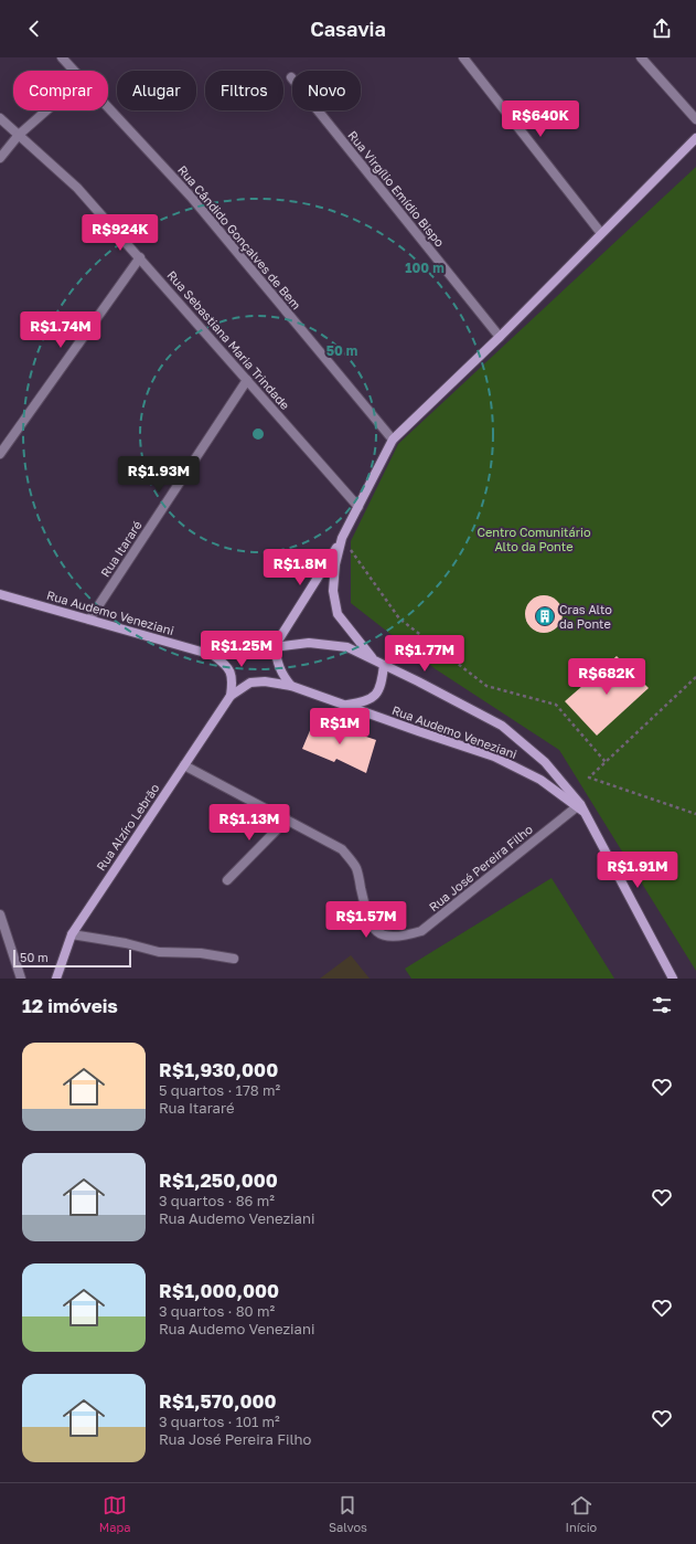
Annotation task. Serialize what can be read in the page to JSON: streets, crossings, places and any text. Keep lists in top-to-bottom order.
{
  "streets": {
    "main road": ["Rua Audemo Veneziani", "Rua Alzíro Lebrão"],
    "street": [
      "Rua Virgílio Emídio Bispo",
      "Rua Cândido Gonçalves de Bem",
      "Rua Sebastiana Maria Trindade",
      "Rua Itararé",
      "Rua José Pereira Filho"
    ]
  },
  "crossings": [
    ["Rua Sebastiana Maria Trindade", "Rua Itararé"],
    ["Rua Itararé", "Rua Audemo Veneziani"],
    ["Rua Audemo Veneziani", "Rua Alzíro Lebrão"],
    ["Rua Audemo Veneziani", "Rua José Pereira Filho"],
    ["Rua Alzíro Lebrão", "Rua José Pereira Filho"]
  ],
  "parks": ["Centro Comunitário Alto da Ponte"],
  "places": {
    "building": ["Cras Alto da Ponte"]
  },
  "scale_bar": "50 m",
  "page": {
    "header": "Casavia",
    "chip": [
      "Comprar",
      "Alugar",
      "Filtros",
      "Novo"
    ],
    "price": [
      "R$640K",
      "R$924K",
      "R$1.74M",
      "R$1.93M",
      "R$1.8M",
      "R$1.25M",
      "R$1.77M",
      "R$682K",
      "R$1M",
      "R$1.13M",
      "R$1.91M",
      "R$1.57M"
    ],
    "scale": "50 m",
    "heading": "12 imóveis",
    "list": [
      {
        "name": "R$1,930,000",
        "note": "5 quartos · 178 m² · Rua Itararé"
      },
      {
        "name": "R$1,250,000",
        "note": "3 quartos · 86 m² · Rua Audemo Veneziani"
      },
      {
        "name": "R$1,000,000",
        "note": "3 quartos · 80 m² · Rua Audemo Veneziani"
      },
      {
        "name": "R$1,570,000",
        "note": "3 quartos · 101 m² · Rua José Pereira Filho"
      }
    ],
    "tabs": ["Mapa", "Salvos", "Início"]
  },
  "rings": ["100 m", "50 m"]
}
